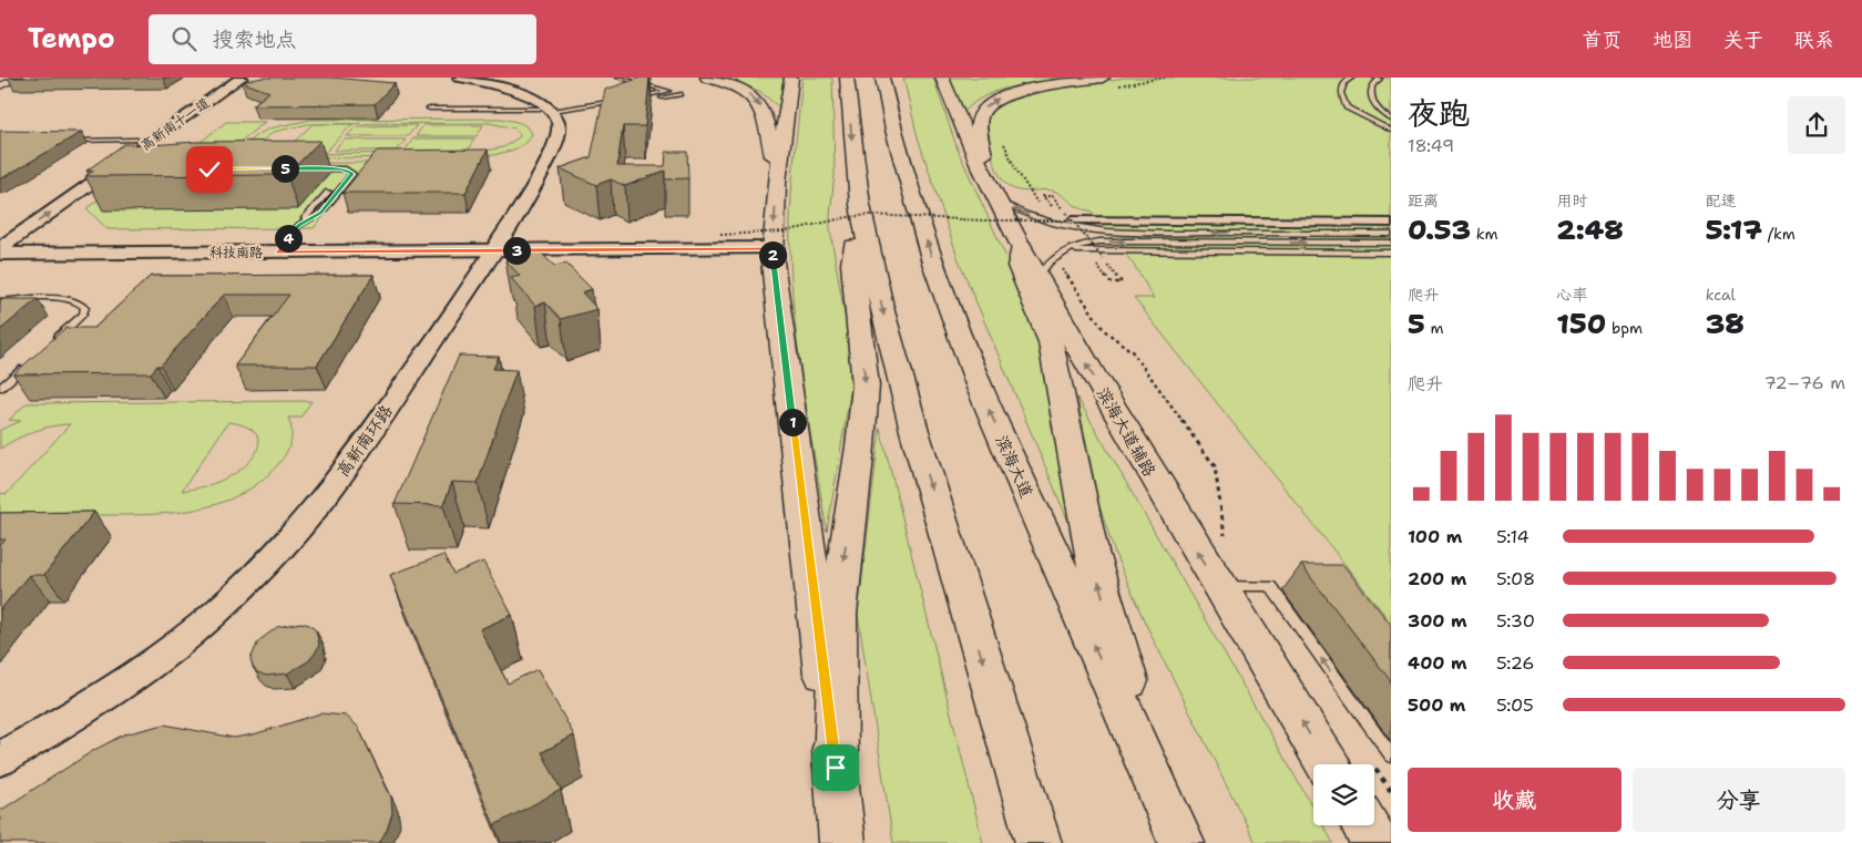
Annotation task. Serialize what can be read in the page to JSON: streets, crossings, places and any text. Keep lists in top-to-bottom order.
{
  "streets": {
    "main road": ["科技南路", "滨海大道辅路", "滨海大道"],
    "street": ["高新南十一道", "高新南环路"]
  },
  "crossings": [
    ["科技南路", "高新南环路"]
  ],
  "page": {
    "header": "Tempo",
    "search": "搜索地点",
    "nav": [
      "首页",
      "地图",
      "关于",
      "联系"
    ],
    "heading": ["夜跑", "18:49"],
    "pins": [
      "5",
      "4",
      "3",
      "2",
      "1"
    ],
    "stats": [
      ["距离", "0.53 km"],
      ["用时", "2:48"],
      ["配速", "5:17 /km"],
      ["爬升", "5 m"],
      ["心率", "150 bpm"],
      ["kcal", "38"]
    ],
    "chart": ["爬升", "72–76 m"],
    "list": [
      {
        "name": "100 m",
        "note": "5:14"
      },
      {
        "name": "200 m",
        "note": "5:08"
      },
      {
        "name": "300 m",
        "note": "5:30"
      },
      {
        "name": "400 m",
        "note": "5:26"
      },
      {
        "name": "500 m",
        "note": "5:05"
      }
    ],
    "buttons": ["收藏", "分享"]
  }
}
